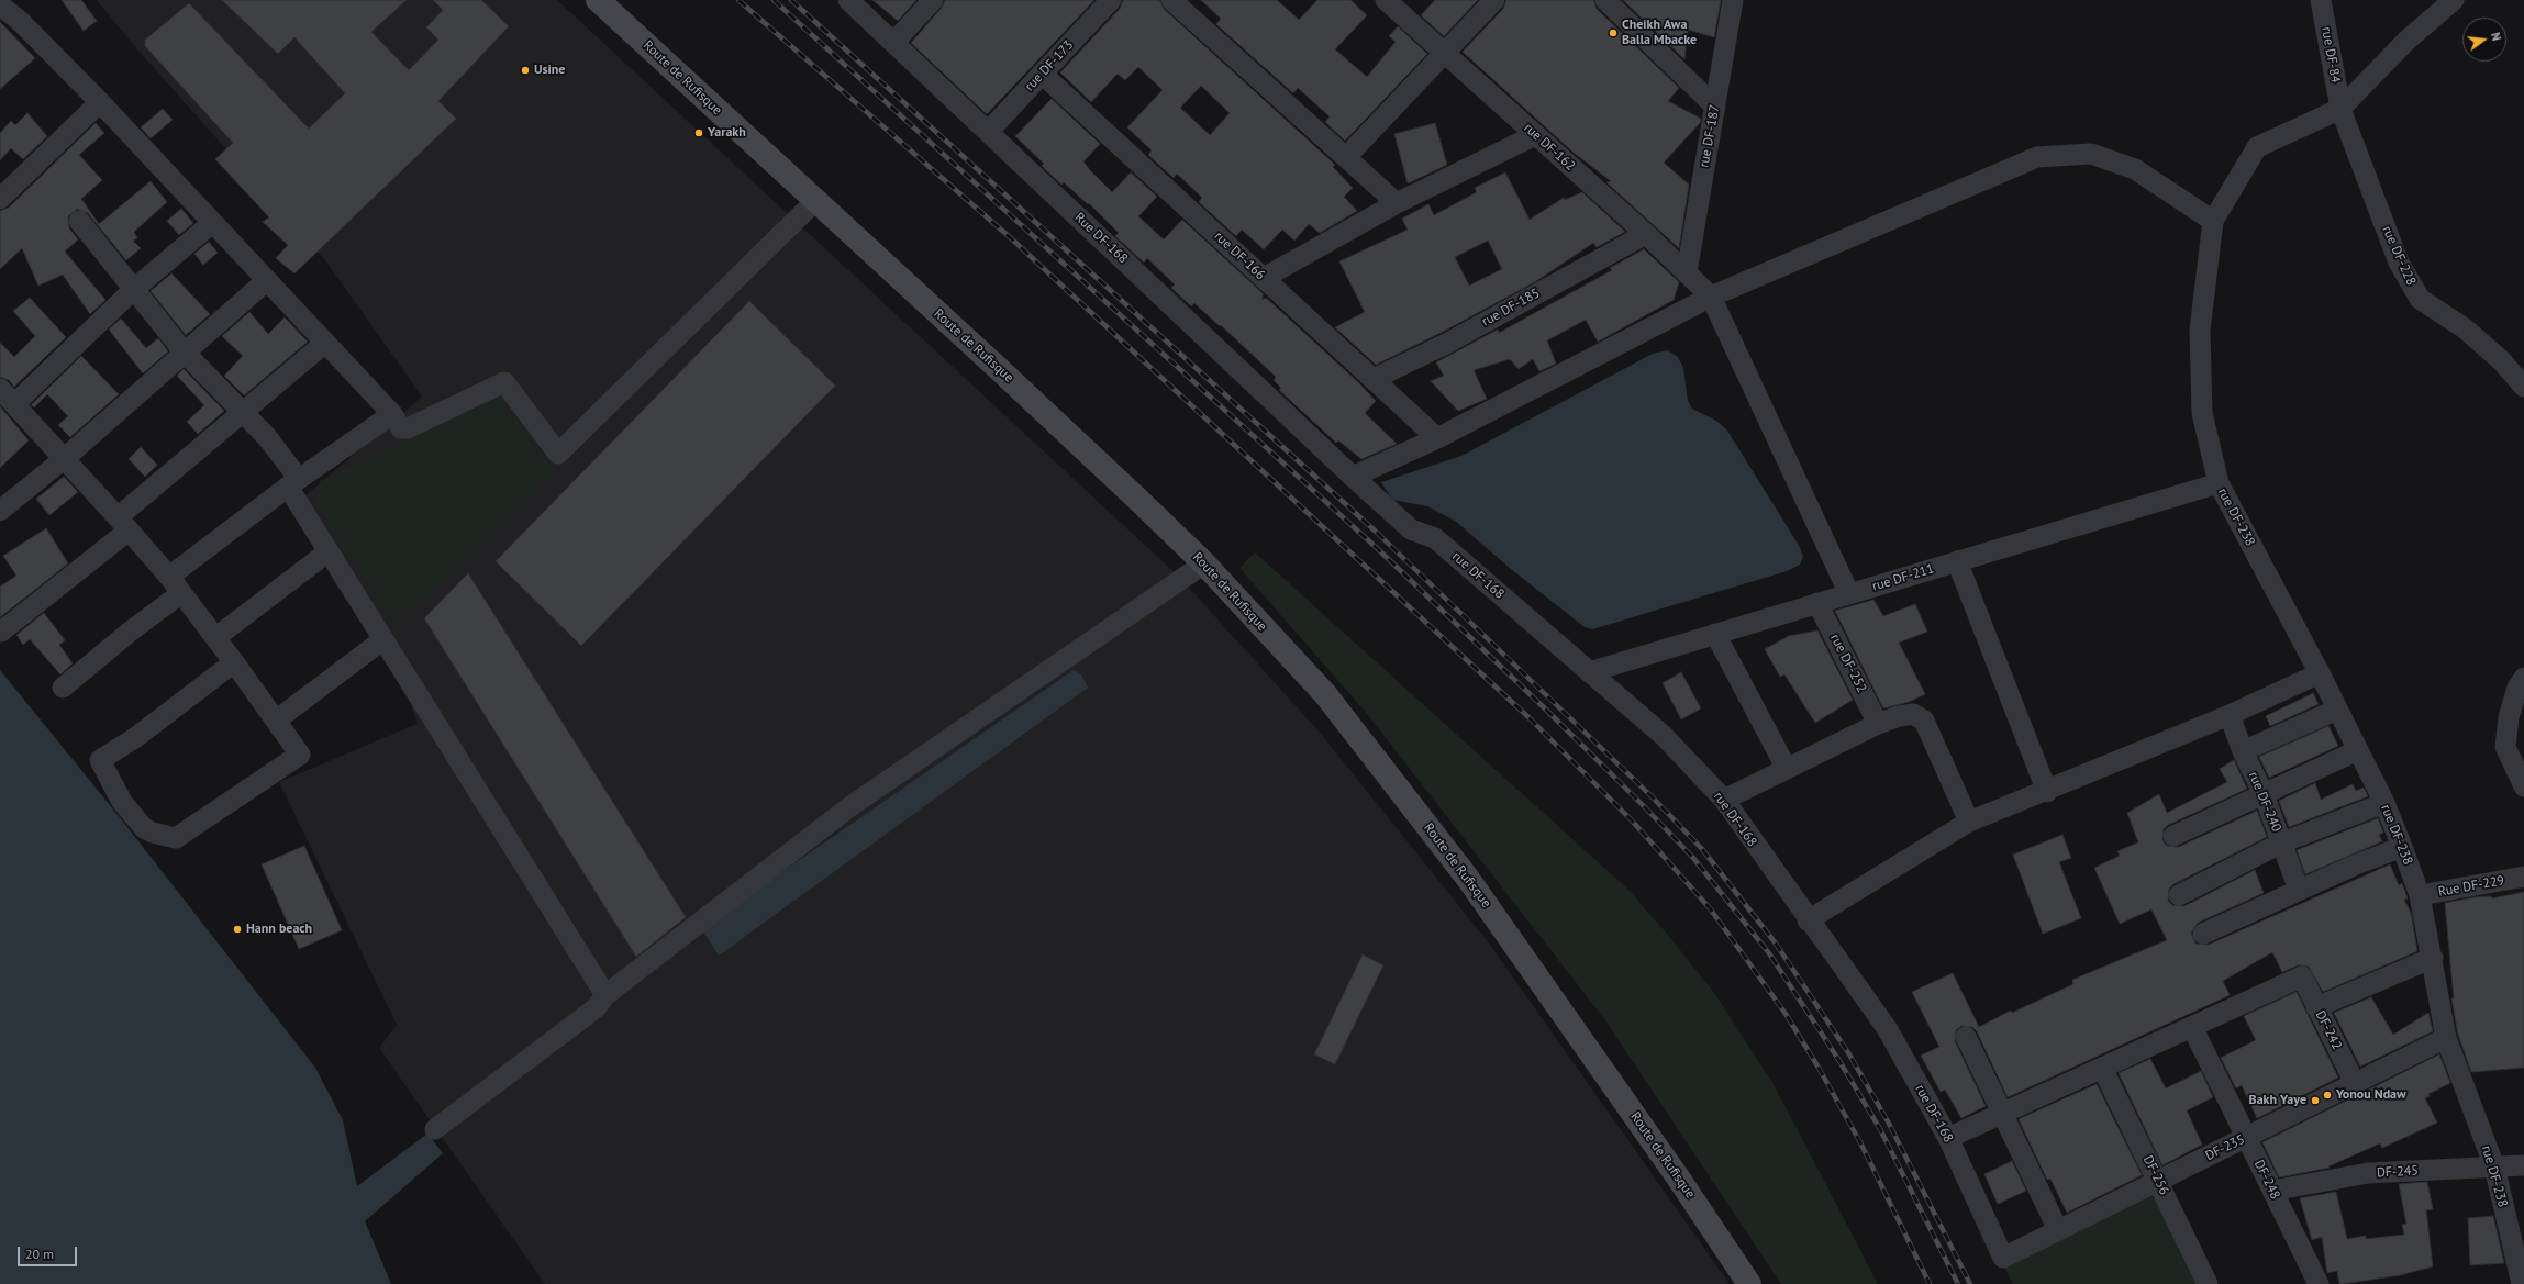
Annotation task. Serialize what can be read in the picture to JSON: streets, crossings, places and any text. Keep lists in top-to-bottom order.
{
  "streets": {
    "main road": ["Route de Rufisque"],
    "street": [
      "rue DF-84",
      "rue DF-173",
      "rue DF-187",
      "rue DF-162",
      "Rue DF-168",
      "rue DF-166",
      "rue DF-228",
      "rue DF-185",
      "rue DF-238",
      "rue DF-168",
      "rue DF-211",
      "rue DF-252",
      "rue DF-240",
      "Rue DF-229",
      "DF-242",
      "DF-235",
      "DF-245",
      "DF-256",
      "DF-248"
    ]
  },
  "crossings": [
    ["rue DF-84", "rue DF-228"],
    ["rue DF-173", "Rue DF-168"],
    ["rue DF-173", "rue DF-166"],
    ["rue DF-187", "rue DF-162"],
    ["rue DF-162", "rue DF-185"],
    ["Rue DF-168", "rue DF-168"],
    ["rue DF-166", "rue DF-185"],
    ["rue DF-238", "rue DF-211"],
    ["rue DF-238", "Rue DF-229"],
    ["rue DF-238", "DF-235"],
    ["rue DF-238", "DF-245"],
    ["rue DF-168", "rue DF-211"],
    ["rue DF-168", "DF-235"],
    ["rue DF-211", "rue DF-252"],
    ["DF-242", "DF-235"],
    ["DF-242", "DF-248"],
    ["DF-235", "DF-256"],
    ["DF-235", "DF-248"],
    ["DF-245", "DF-248"]
  ],
  "places": [
    "Cheikh Awa Balla Mbacke",
    "Usine",
    "Yarakh",
    "Hann beach",
    "Yonou Ndaw",
    "Bakh Yaye"
  ],
  "scale_bar": "20 m",
  "north": "right"
}
